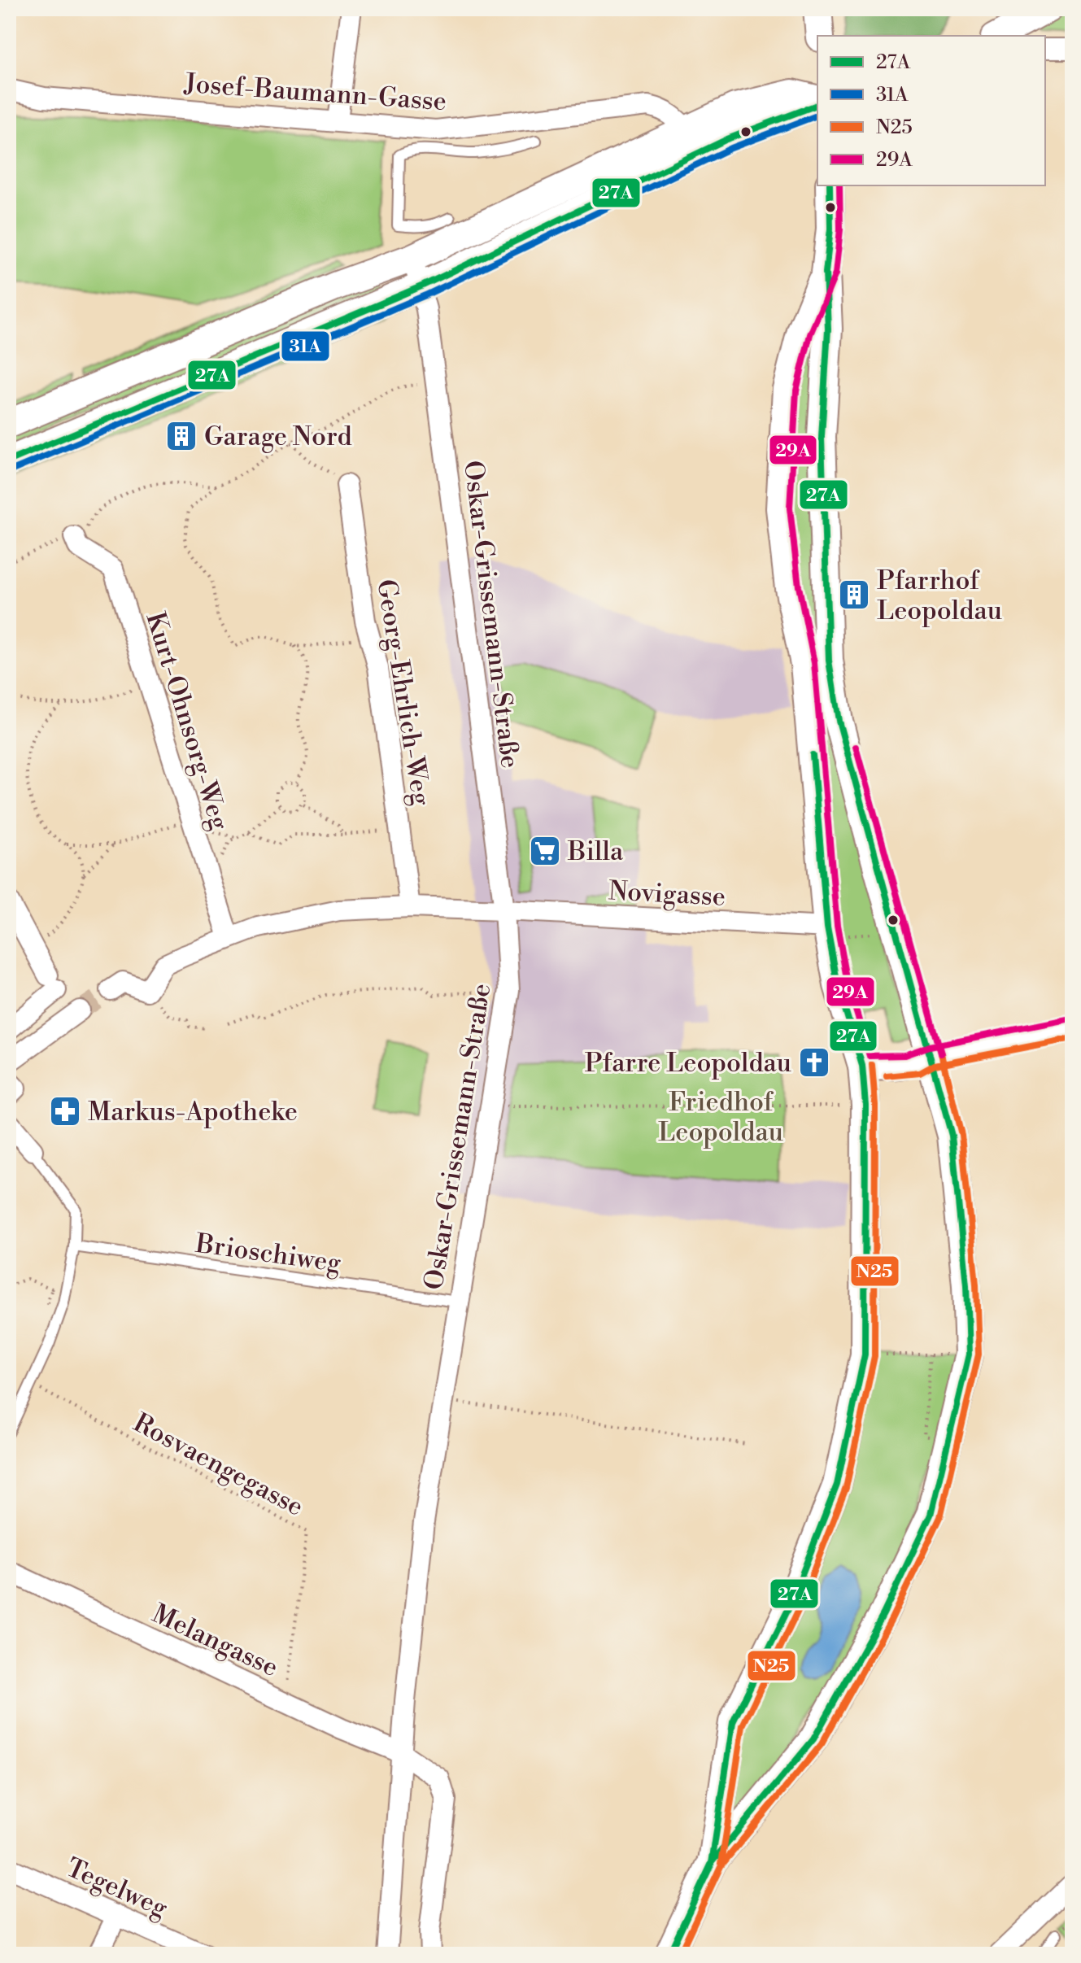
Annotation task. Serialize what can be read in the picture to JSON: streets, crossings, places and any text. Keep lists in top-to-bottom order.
{
  "streets": {
    "street": [
      "Josef-Baumann-Gasse",
      "Oskar-Grissemann-Straße",
      "Georg-Ehrlich-Weg",
      "Kurt-Ohnsorg-Weg",
      "Novigasse",
      "Melangasse",
      "Tegelweg"
    ],
    "lane": ["Brioschiweg"],
    "path": ["Rosvaengegasse"]
  },
  "crossings": [
    ["Oskar-Grissemann-Straße", "Novigasse"],
    ["Oskar-Grissemann-Straße", "Brioschiweg"],
    ["Oskar-Grissemann-Straße", "Melangasse"],
    ["Georg-Ehrlich-Weg", "Novigasse"],
    ["Kurt-Ohnsorg-Weg", "Novigasse"],
    ["Rosvaengegasse", "Melangasse"]
  ],
  "parks": ["Friedhof Leopoldau"],
  "places": {
    "building": ["Garage Nord", "Pfarrhof Leopoldau"],
    "supermarket": ["Billa"],
    "church": ["Pfarre Leopoldau"],
    "pharmacy": ["Markus-Apotheke"]
  },
  "lines": [
    "transit line 27A",
    "transit line 31A",
    "transit line 29A",
    "transit line N25"
  ],
  "legend": [
    "27A",
    "31A",
    "N25",
    "29A"
  ]
}
